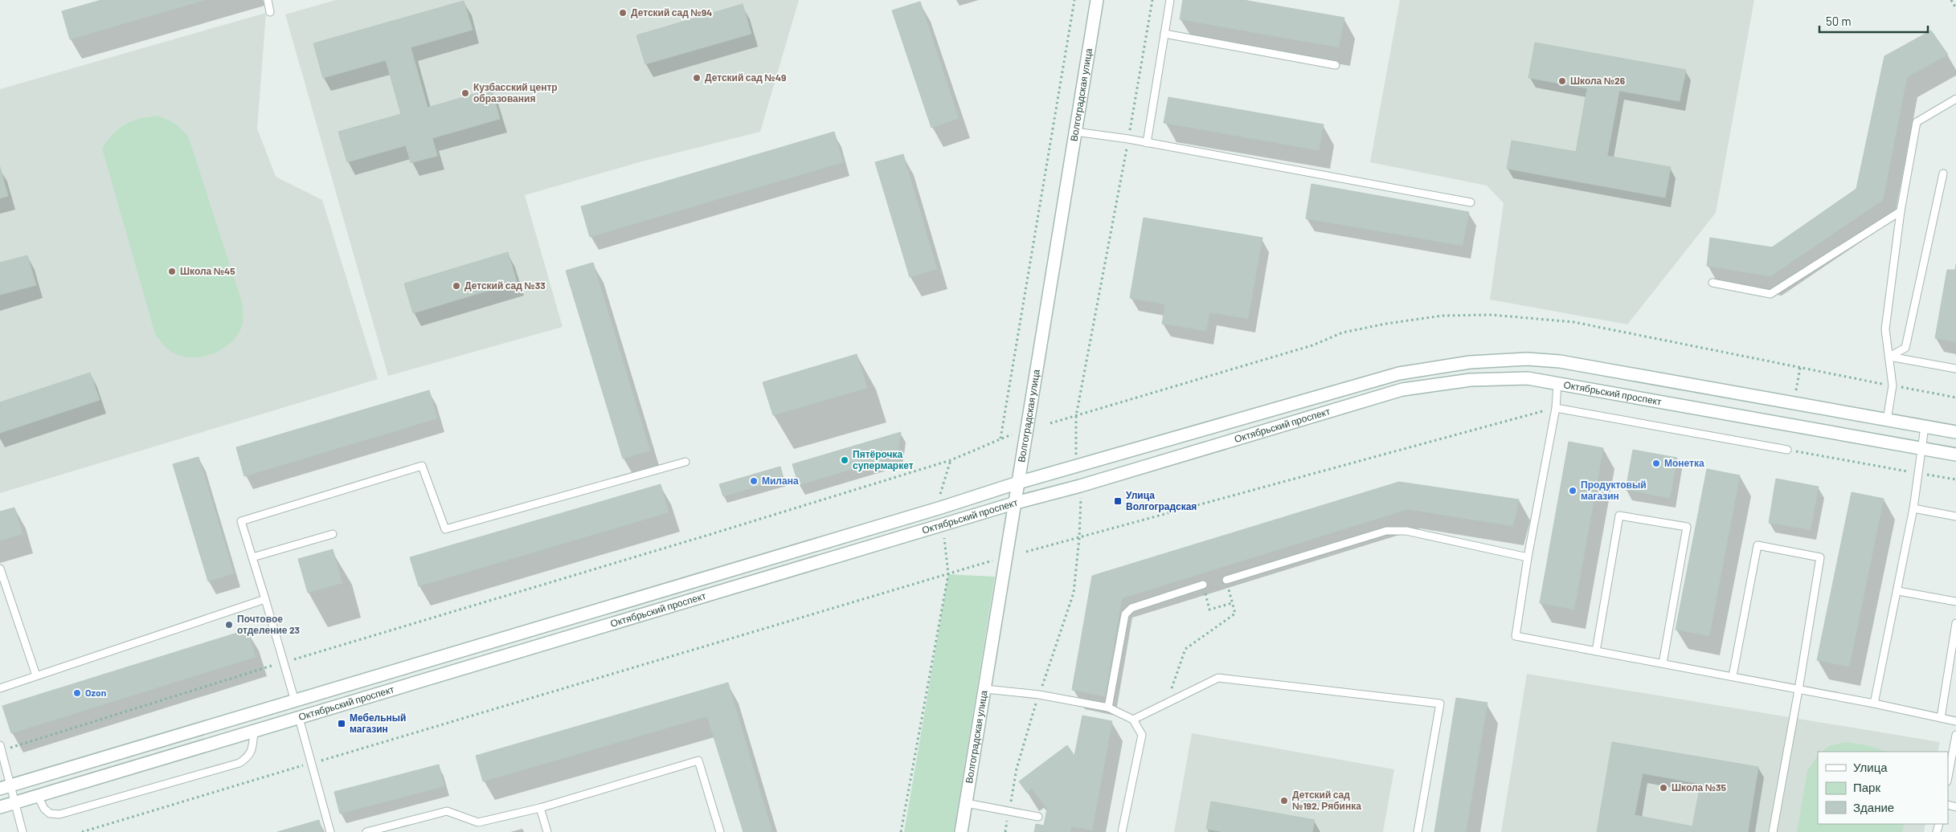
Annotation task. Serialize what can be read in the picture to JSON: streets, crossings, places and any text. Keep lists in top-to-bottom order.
{
  "streets": {
    "main road": ["Волгоградская улица", "Октябрьский проспект"]
  },
  "crossings": [
    ["Волгоградская улица", "Октябрьский проспект"]
  ],
  "places": {
    "other": [
      "Детский сад №94",
      "Детский сад №49",
      "Школа №26",
      "Кузбасский центр образования",
      "Школа №45",
      "Детский сад №33",
      "Пятёрочка супермаркет",
      "Монетка",
      "Милана",
      "Продуктовый магазин",
      "Почтовое отделение 23",
      "Ozon",
      "Школа №35",
      "Детский сад №192, Рябинка"
    ],
    "transit": ["Улица Волгоградская", "Мебельный магазин"]
  },
  "legend": ["Улица", "Парк", "Здание"],
  "scale_bar": "50 m"
}
